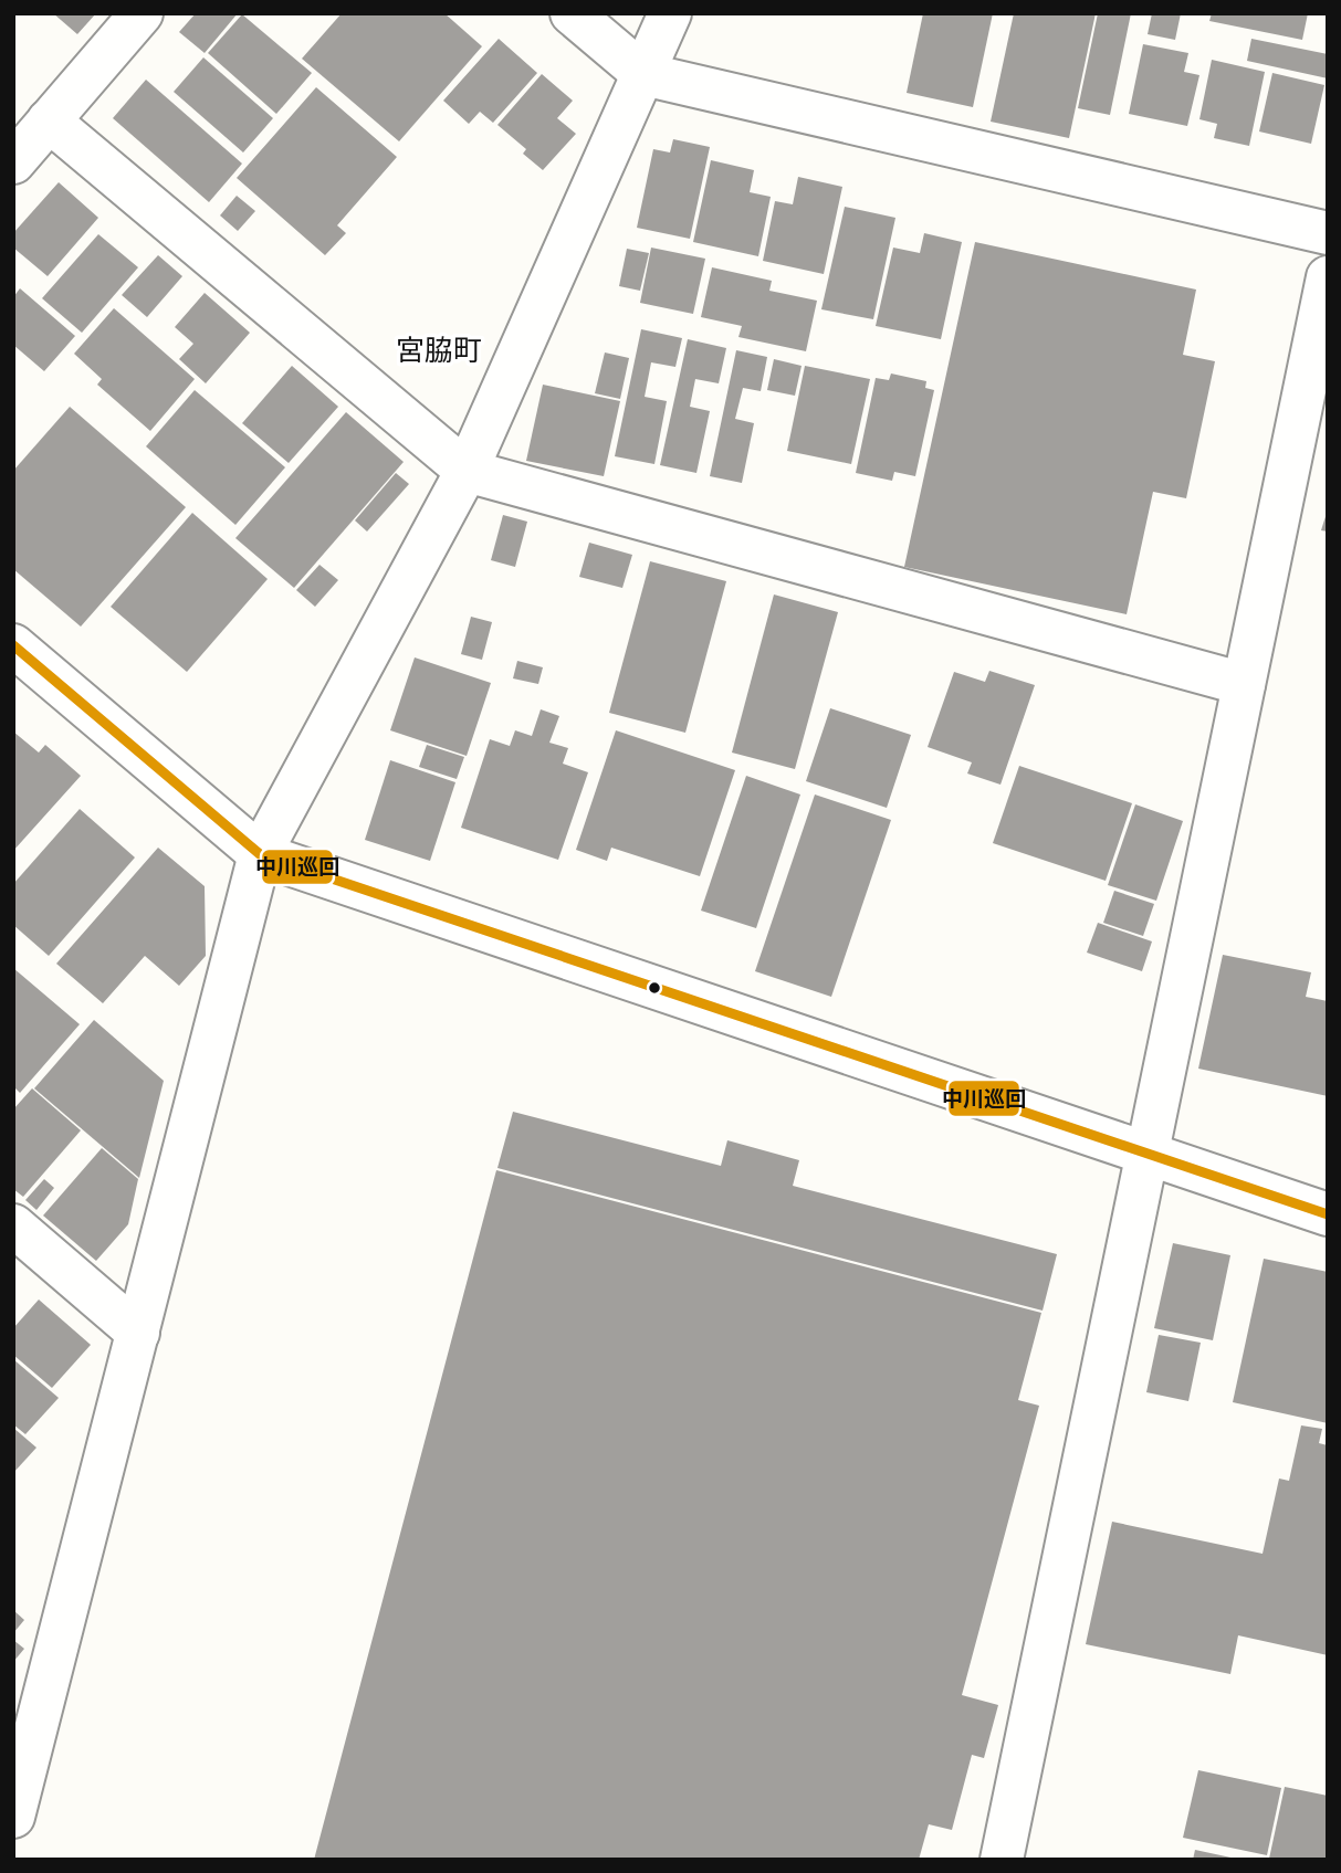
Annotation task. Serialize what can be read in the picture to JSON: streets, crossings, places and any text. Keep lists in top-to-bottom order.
{
  "districts": ["宮脇町"],
  "lines": ["transit line 中川巡回"]
}
